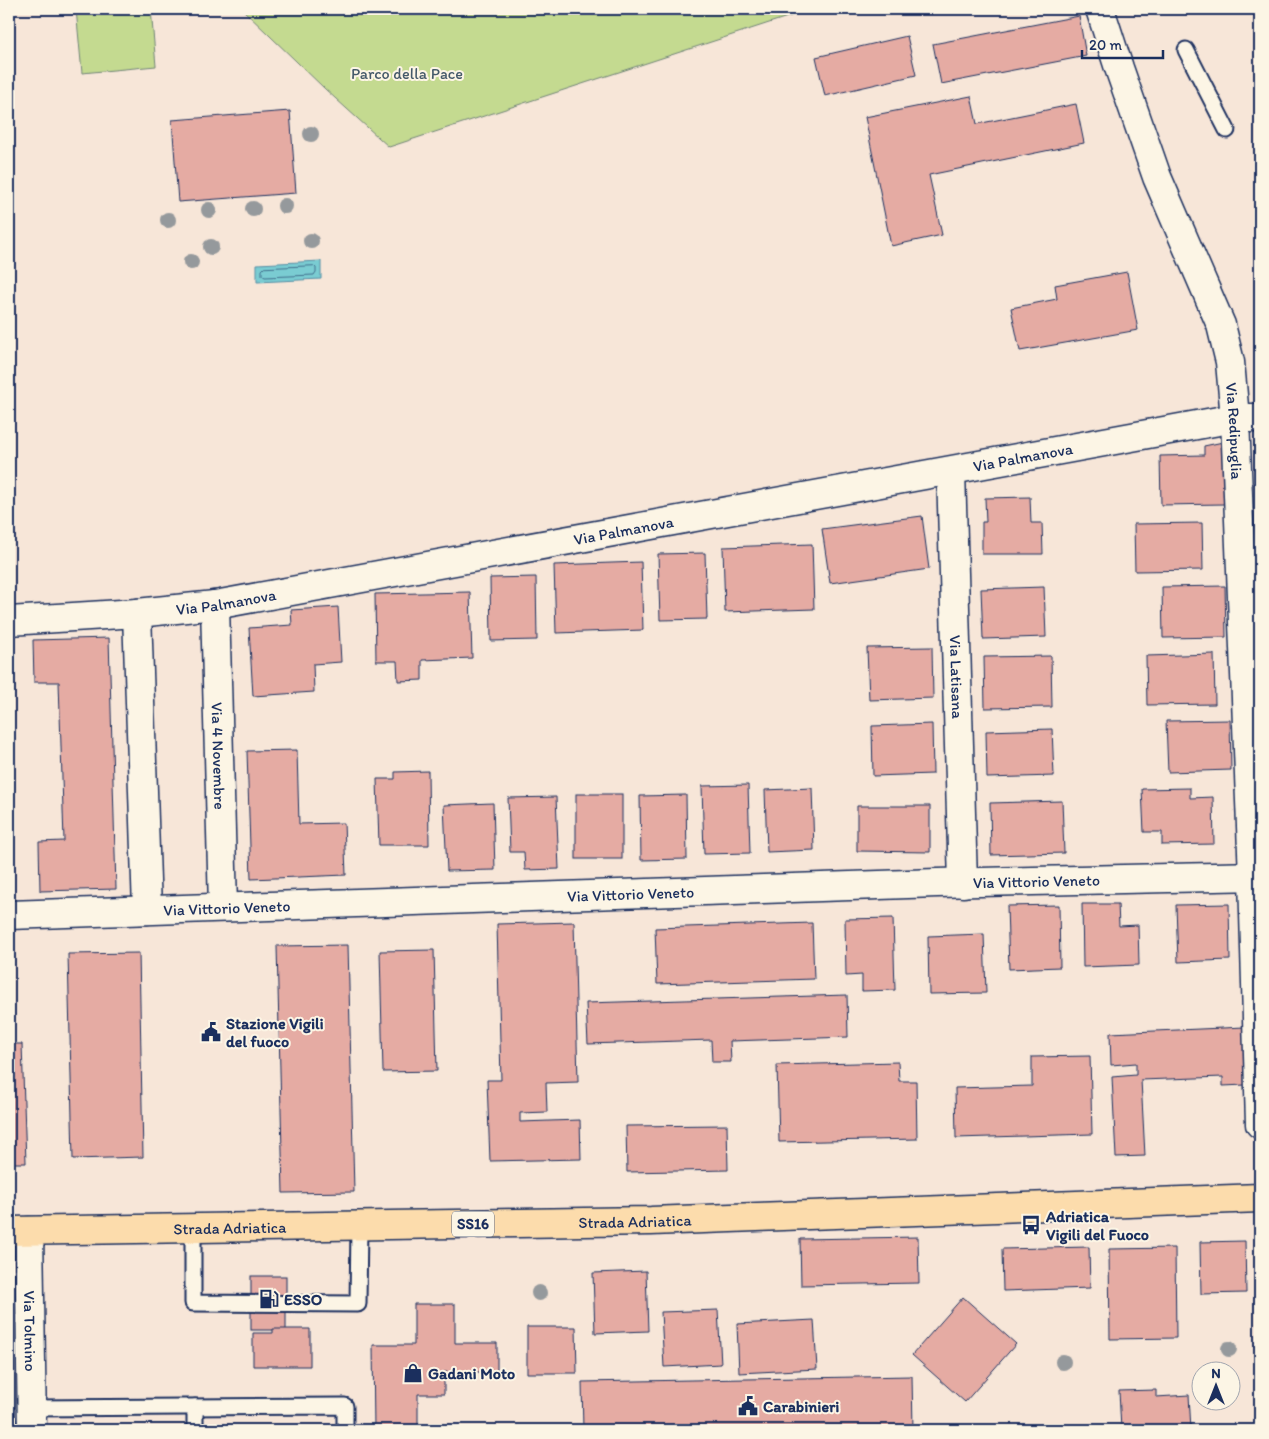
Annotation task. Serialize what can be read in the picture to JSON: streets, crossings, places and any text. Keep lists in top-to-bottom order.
{
  "streets": {
    "main road": ["Strada Adriatica", "SS16"],
    "street": [
      "Via Redipuglia",
      "Via Palmanova",
      "Via Latisana",
      "Via 4 Novembre",
      "Via Vittorio Veneto",
      "Via Tolmino"
    ]
  },
  "crossings": [
    ["Via Redipuglia", "Via Palmanova"],
    ["Via Redipuglia", "Via Vittorio Veneto"],
    ["Via Palmanova", "Via Latisana"],
    ["Via Palmanova", "Via 4 Novembre"],
    ["Via Latisana", "Via Vittorio Veneto"],
    ["Via 4 Novembre", "Via Vittorio Veneto"],
    ["Strada Adriatica", "Via Tolmino"]
  ],
  "parks": ["Parco della Pace"],
  "places": {
    "public building": ["Stazione Vigili del fuoco", "Carabinieri"],
    "bus stop": ["Adriatica Vigili del Fuoco"],
    "fuel station": ["ESSO"],
    "shop": ["Gadani Moto"]
  },
  "scale_bar": "20 m",
  "north": "top"
}
